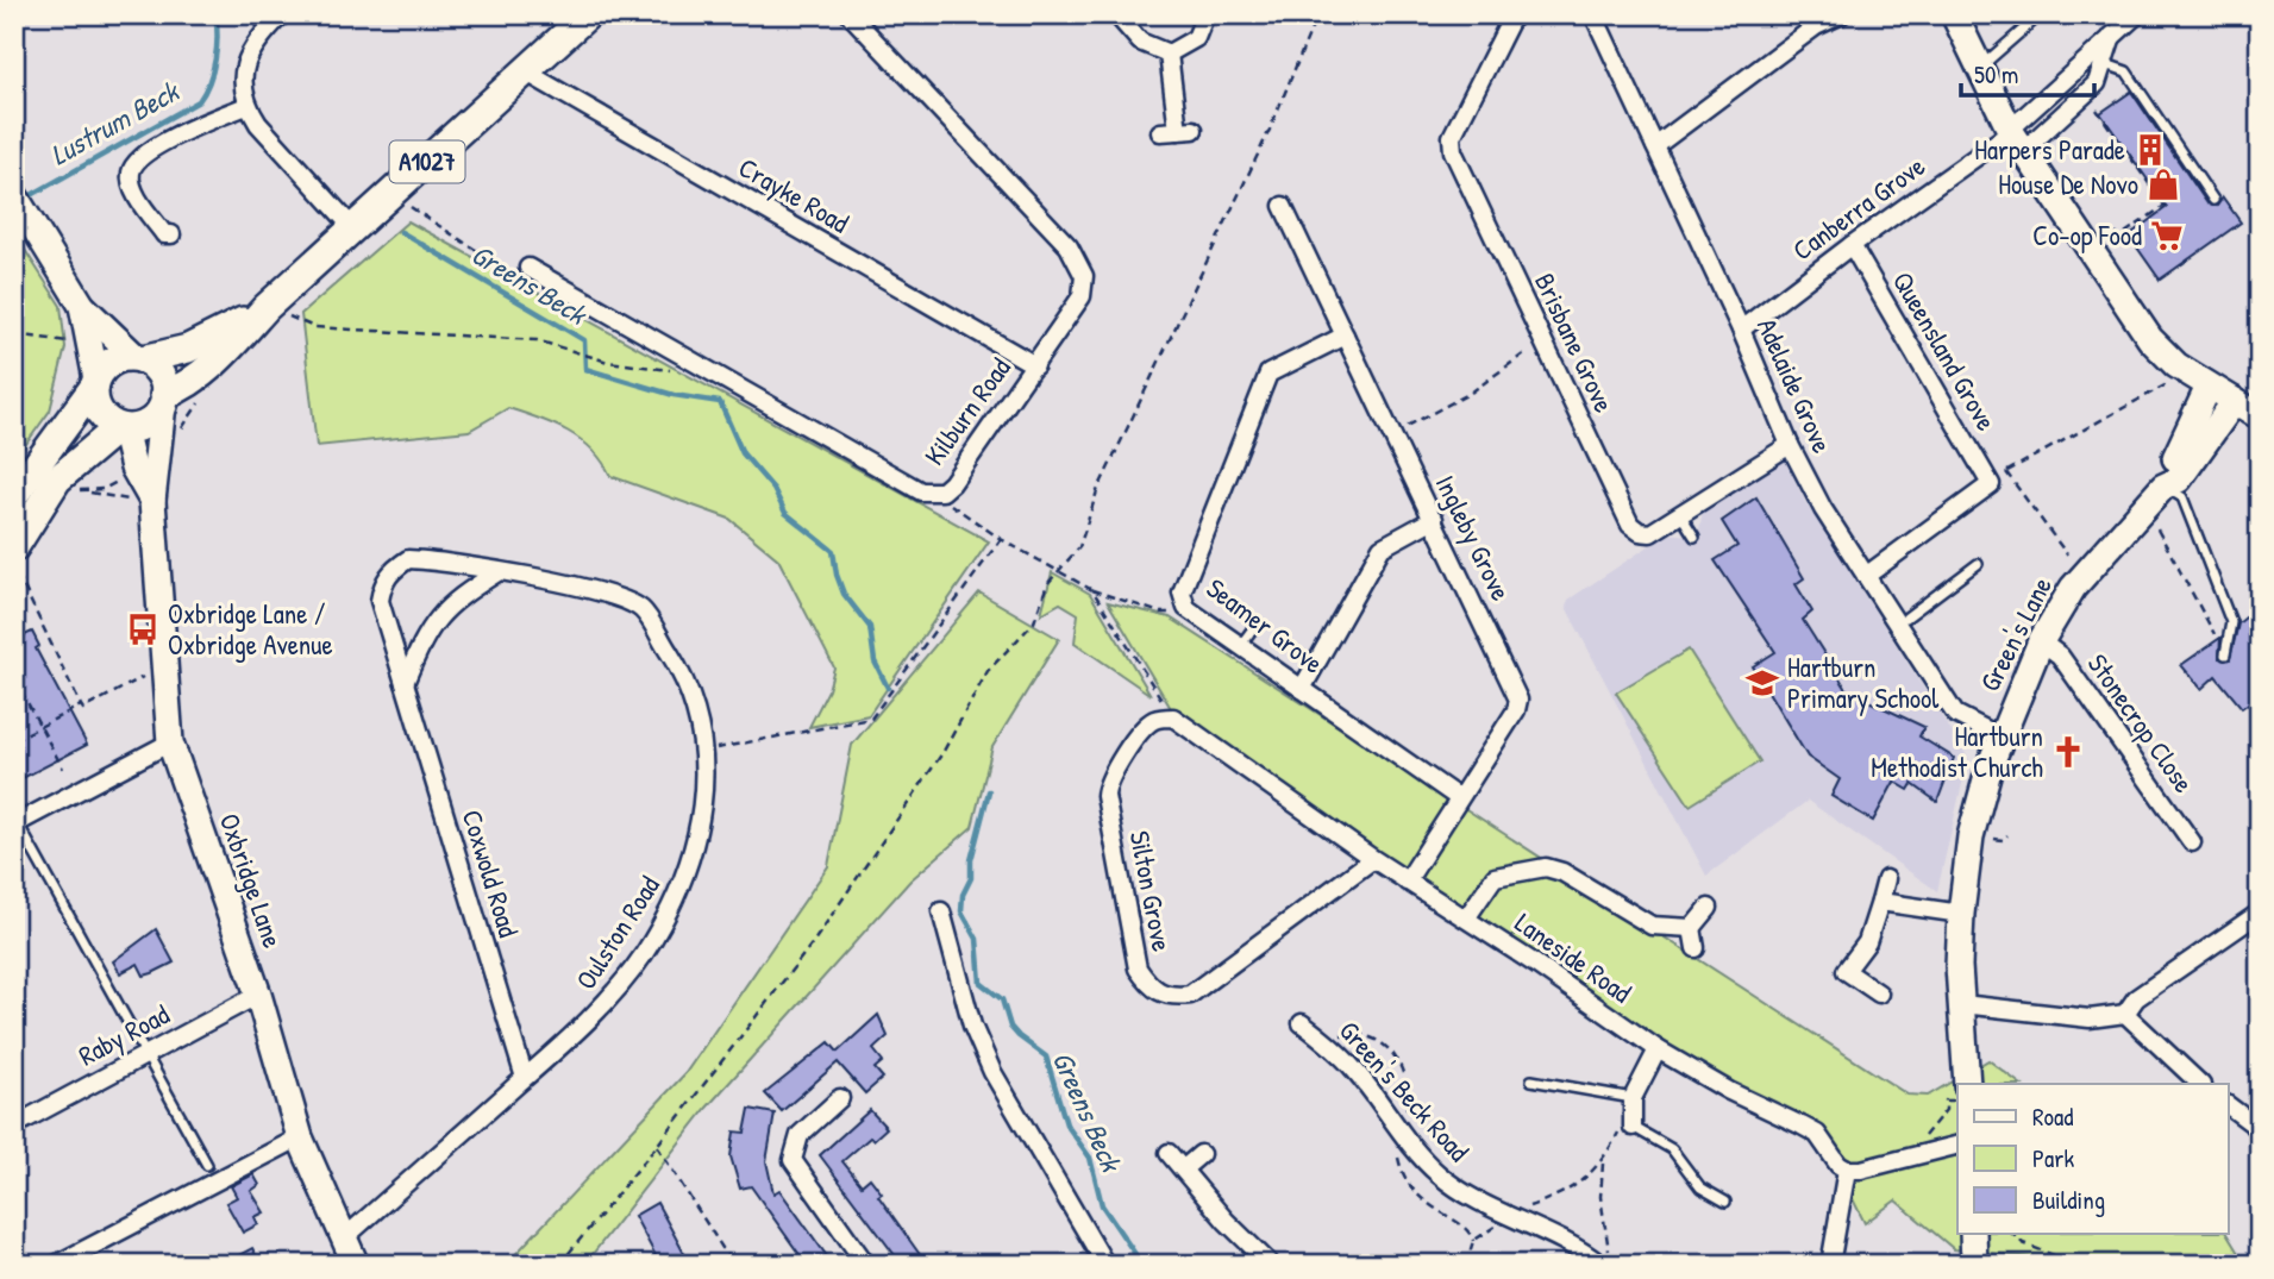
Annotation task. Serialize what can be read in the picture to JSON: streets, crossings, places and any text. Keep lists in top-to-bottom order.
{
  "streets": {
    "main road": ["A1027"],
    "street": [
      "Crayke Road",
      "Canberra Grove",
      "Brisbane Grove",
      "Queensland Grove",
      "Adelaide Grove",
      "Kilburn Road",
      "Ingleby Grove",
      "Seamer Grove",
      "Green's Lane",
      "Stonecrop Close",
      "Coxwold Road",
      "Oxbridge Lane",
      "Silton Grove",
      "Oulston Road",
      "Laneside Road",
      "Raby Road",
      "Green's Beck Road"
    ]
  },
  "crossings": [
    ["A1027", "Crayke Road"],
    ["A1027", "Oxbridge Lane"],
    ["Crayke Road", "Kilburn Road"],
    ["Canberra Grove", "Queensland Grove"],
    ["Canberra Grove", "Adelaide Grove"],
    ["Brisbane Grove", "Adelaide Grove"],
    ["Adelaide Grove", "Green's Lane"],
    ["Ingleby Grove", "Seamer Grove"],
    ["Ingleby Grove", "Laneside Road"],
    ["Green's Lane", "Stonecrop Close"],
    ["Coxwold Road", "Oulston Road"],
    ["Oxbridge Lane", "Oulston Road"],
    ["Oxbridge Lane", "Raby Road"],
    ["Silton Grove", "Laneside Road"]
  ],
  "water": ["Lustrum Beck", "Greens Beck"],
  "places": {
    "building": ["Harpers Parade"],
    "shop": ["House De Novo"],
    "supermarket": ["Co-op Food"],
    "bus stop": ["Oxbridge Lane / Oxbridge Avenue"],
    "school or university": ["Hartburn Primary School"],
    "church": ["Hartburn Methodist Church"]
  },
  "legend": ["Road", "Park", "Building"],
  "scale_bar": "50 m"
}
